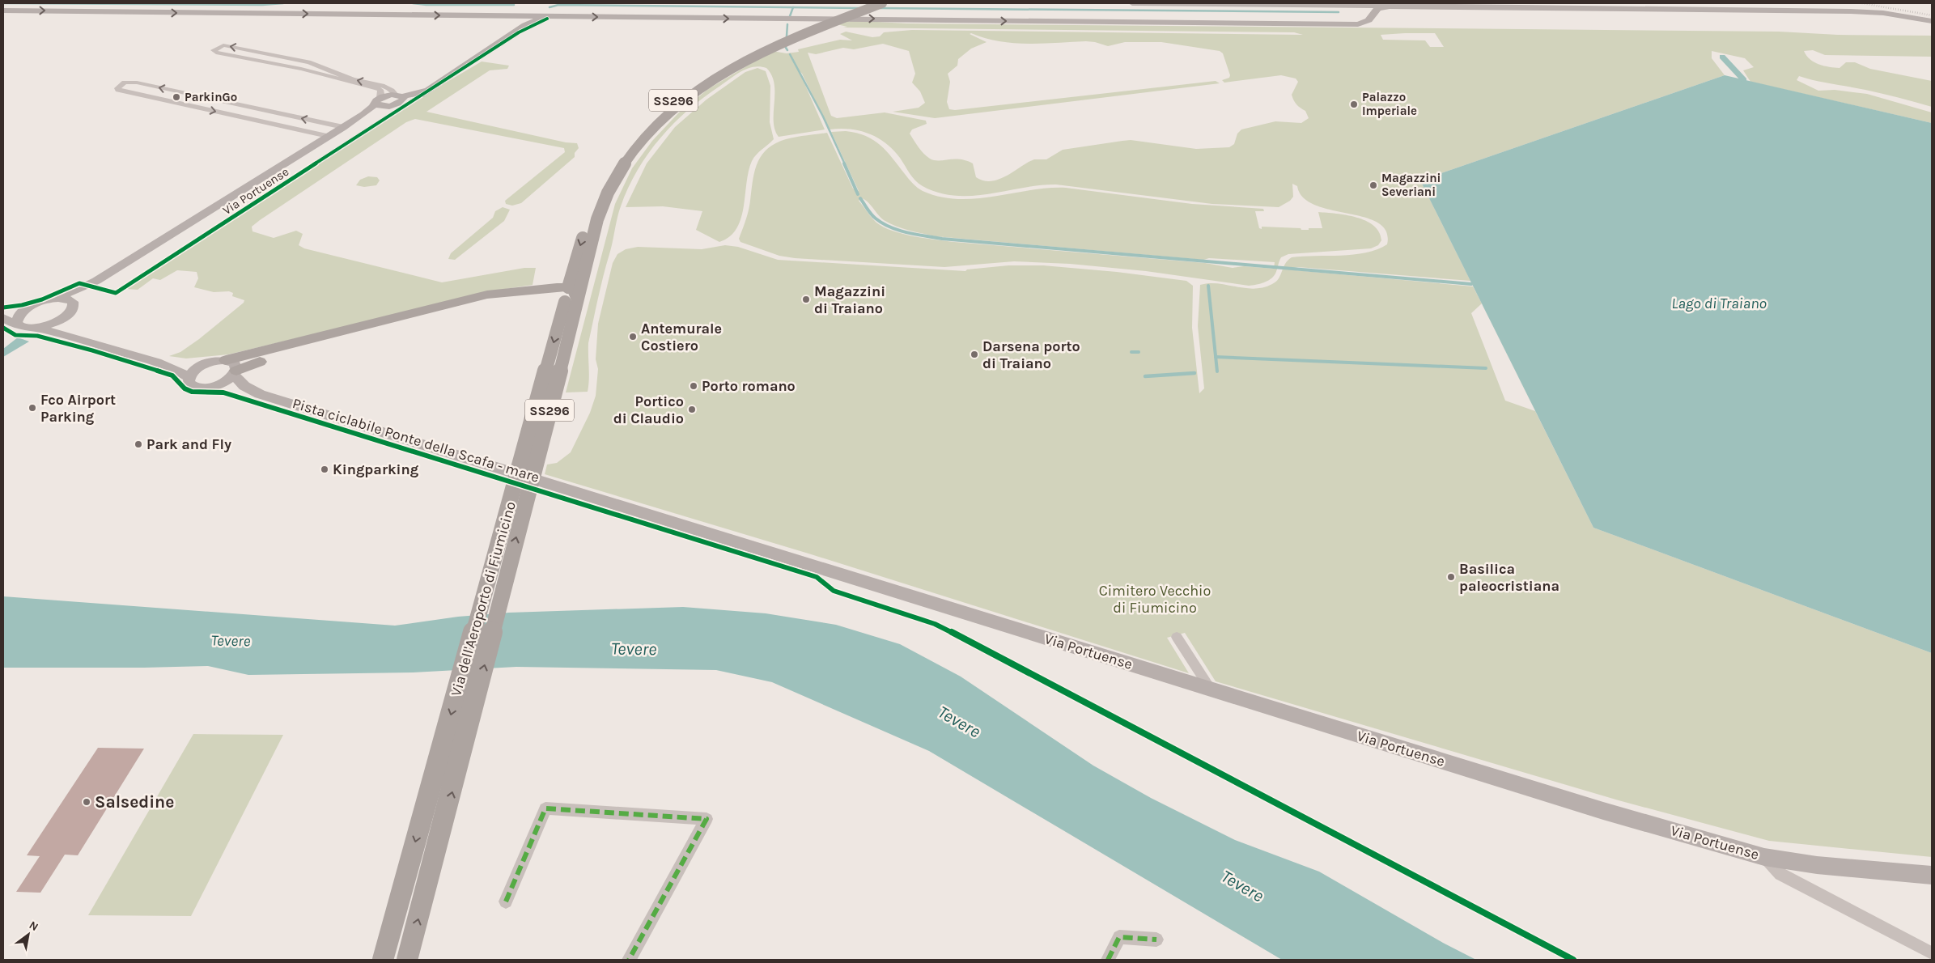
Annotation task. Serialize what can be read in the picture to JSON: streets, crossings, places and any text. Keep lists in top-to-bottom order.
{
  "streets": {
    "main road": ["SS296", "Via dell'Aeroporto di Fiumicino"],
    "street": ["Via Portuense"],
    "cycle path": ["Pista ciclabile Ponte della Scafa - mare"]
  },
  "water": ["Lago di Traiano", "Tevere"],
  "parks": ["Cimitero Vecchio di Fiumicino"],
  "places": [
    "ParkinGo",
    "Palazzo Imperiale",
    "Magazzini Severiani",
    "Magazzini di Traiano",
    "Antemurale Costiero",
    "Darsena porto di Traiano",
    "Porto romano",
    "Fco Airport Parking",
    "Portico di Claudio",
    "Park and Fly",
    "Kingparking",
    "Basilica paleocristiana",
    "Salsedine"
  ],
  "north": "top right"
}
